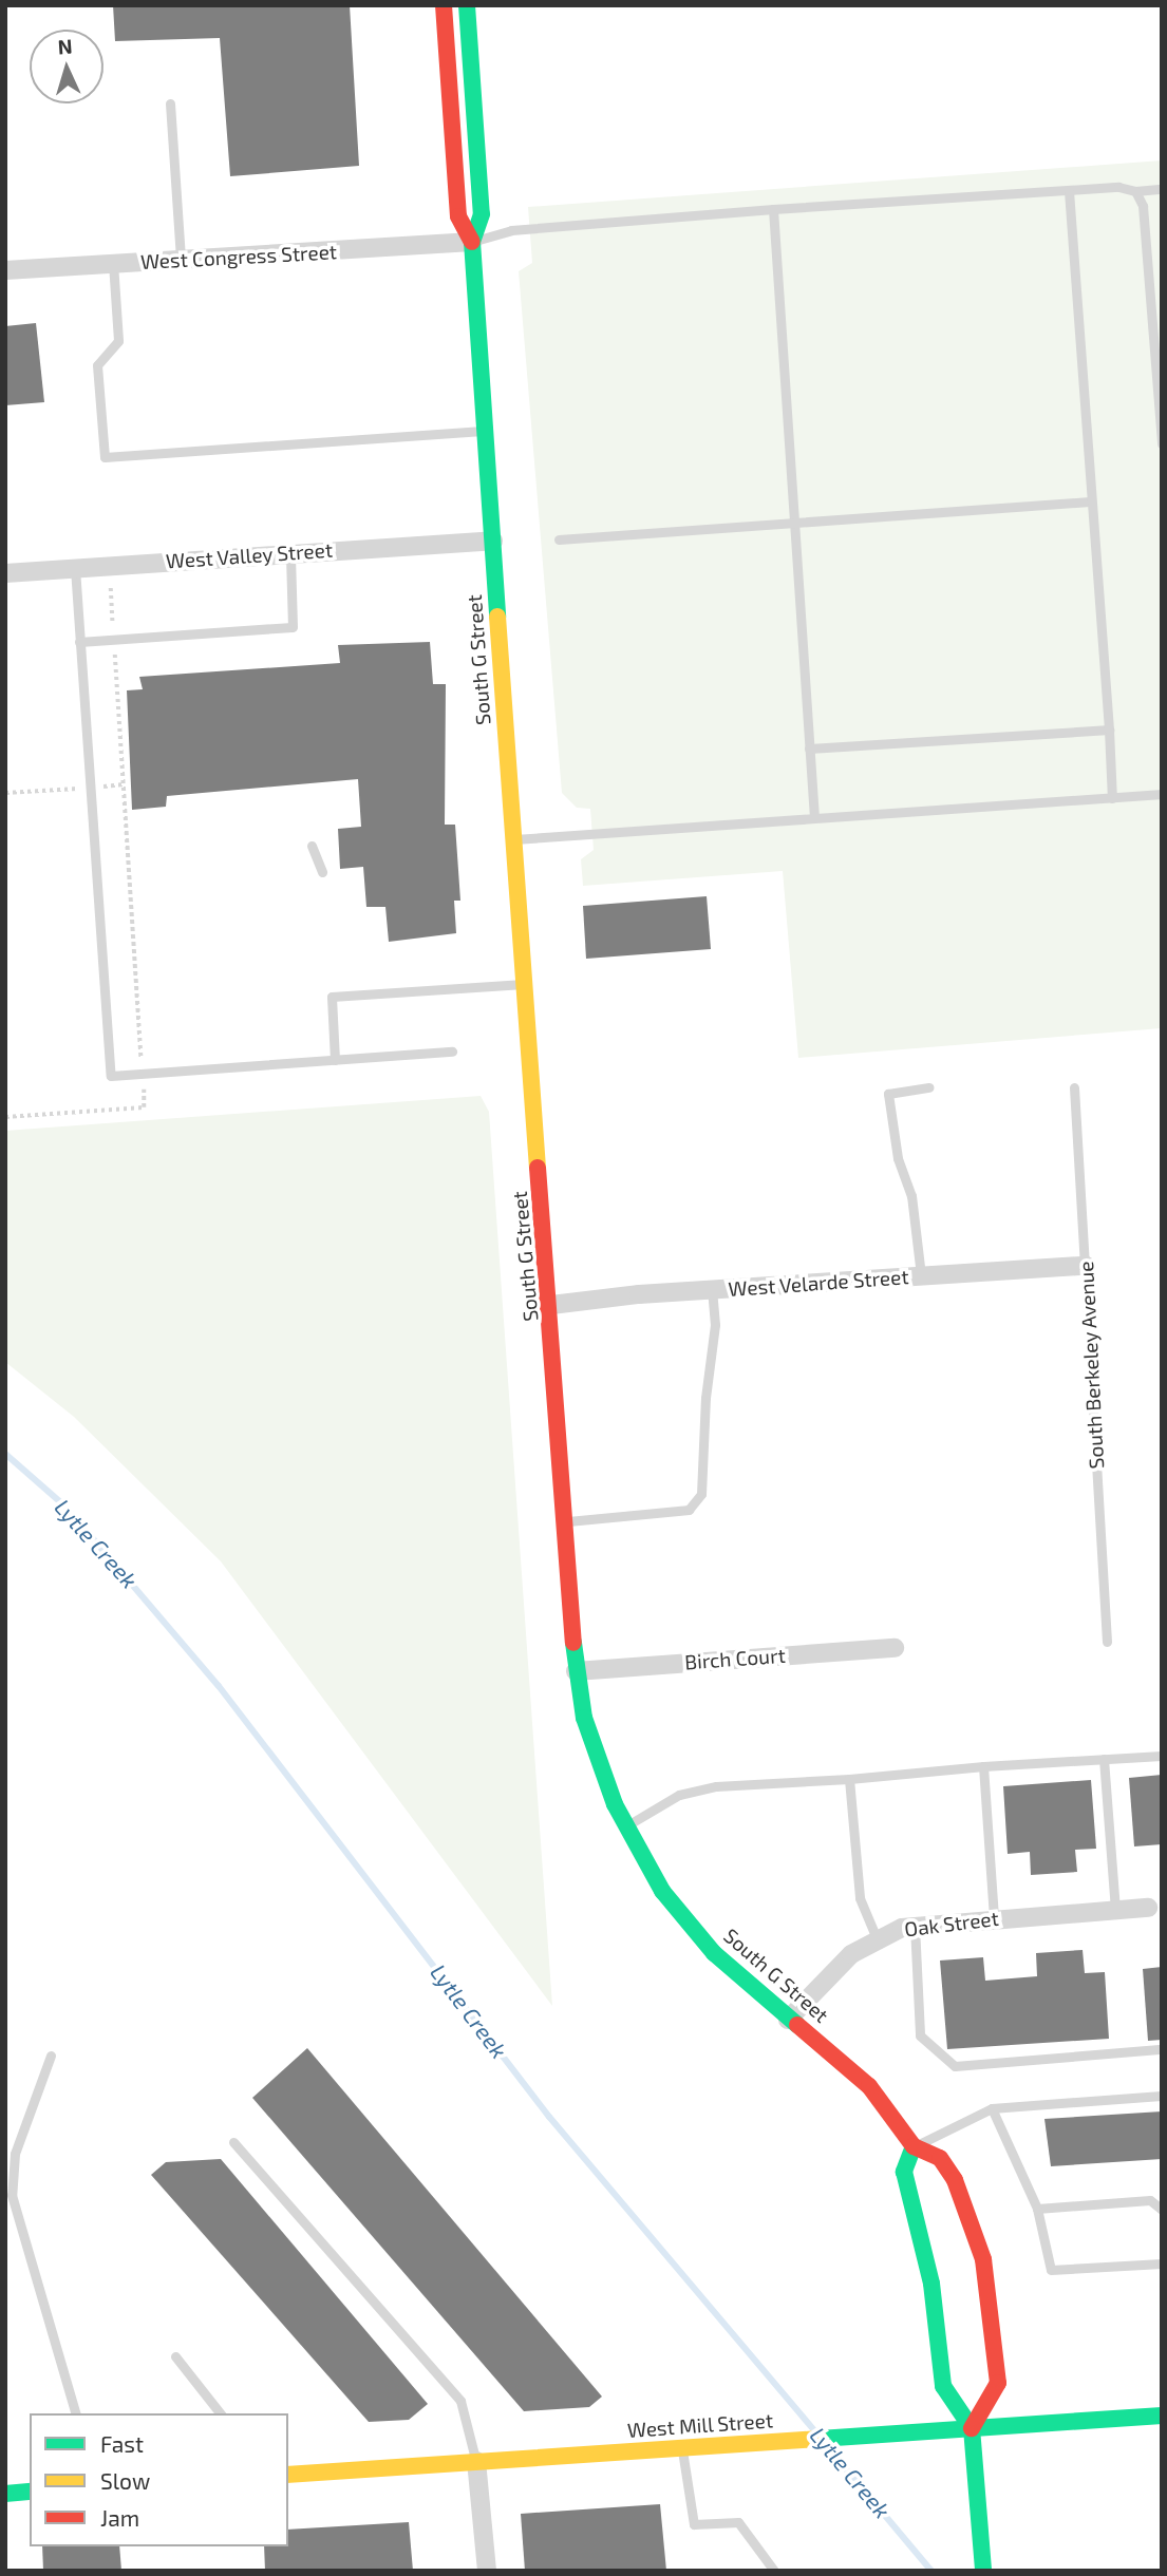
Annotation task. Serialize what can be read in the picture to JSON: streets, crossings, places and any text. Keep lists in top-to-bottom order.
{
  "streets": {
    "main road": ["South G Street", "West Mill Street"],
    "street": [
      "West Congress Street",
      "West Valley Street",
      "West Velarde Street",
      "Birch Court",
      "Oak Street"
    ],
    "lane": ["South Berkeley Avenue"]
  },
  "crossings": [
    ["West Congress Street", "South G Street"],
    ["West Valley Street", "South G Street"],
    ["South G Street", "West Velarde Street"],
    ["South G Street", "Birch Court"],
    ["South G Street", "Oak Street"],
    ["South G Street", "West Mill Street"],
    ["West Velarde Street", "South Berkeley Avenue"]
  ],
  "water": ["Lytle Creek"],
  "legend": ["Fast", "Slow", "Jam"],
  "north": "top"
}
